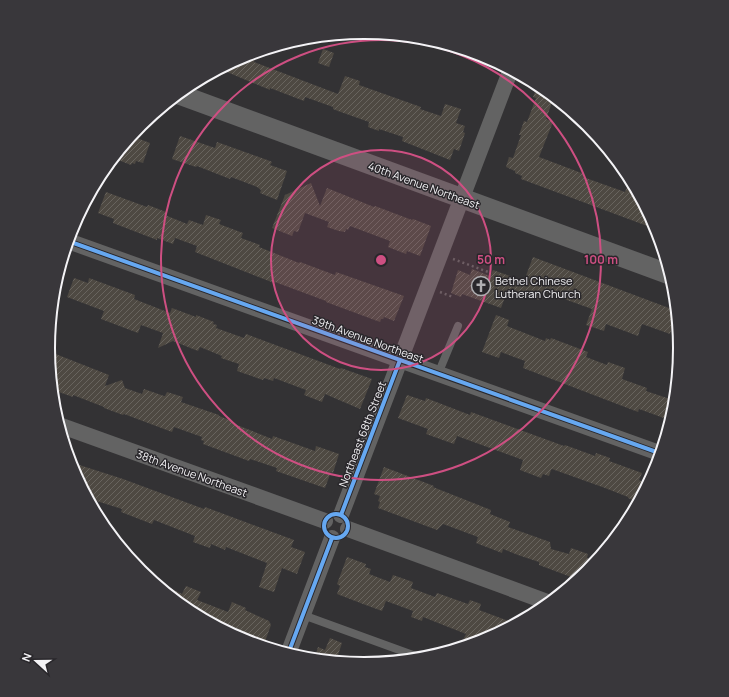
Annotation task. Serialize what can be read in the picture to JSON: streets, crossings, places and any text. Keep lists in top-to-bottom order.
{
  "streets": {
    "street": [
      "40th Avenue Northeast",
      "39th Avenue Northeast",
      "Northeast 68th Street",
      "38th Avenue Northeast"
    ]
  },
  "crossings": [
    ["40th Avenue Northeast", "Northeast 68th Street"],
    ["39th Avenue Northeast", "Northeast 68th Street"],
    ["Northeast 68th Street", "38th Avenue Northeast"]
  ],
  "places": {
    "church": ["Bethel Chinese Lutheran Church"]
  },
  "north": "left",
  "rings": ["50 m", "100 m"]
}
